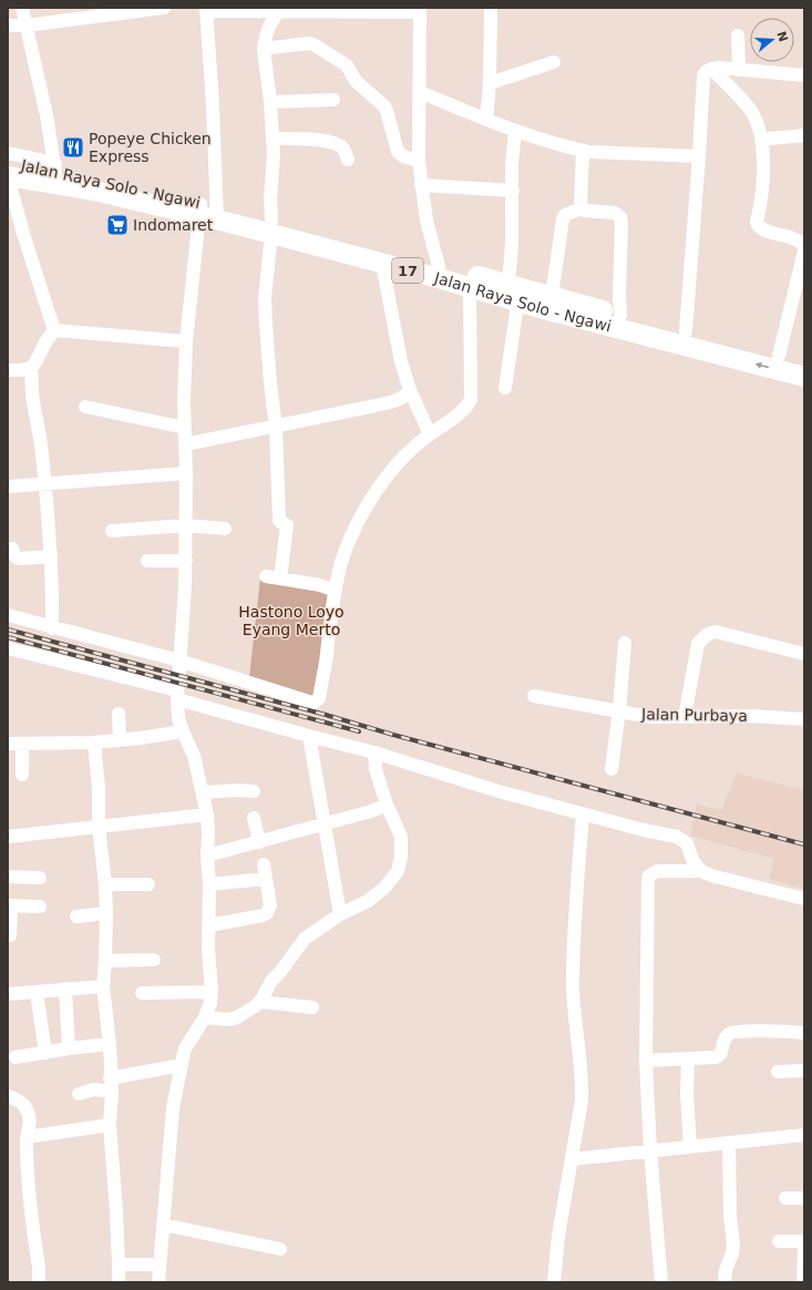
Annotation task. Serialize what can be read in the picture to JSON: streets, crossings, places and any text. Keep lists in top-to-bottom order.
{
  "streets": {
    "highway": ["Jalan Raya Solo - Ngawi", "17"],
    "street": ["Jalan Purbaya"]
  },
  "parks": ["Hastono Loyo Eyang Merto"],
  "places": {
    "restaurant": ["Popeye Chicken Express"],
    "supermarket": ["Indomaret"]
  },
  "north": "right"
}
